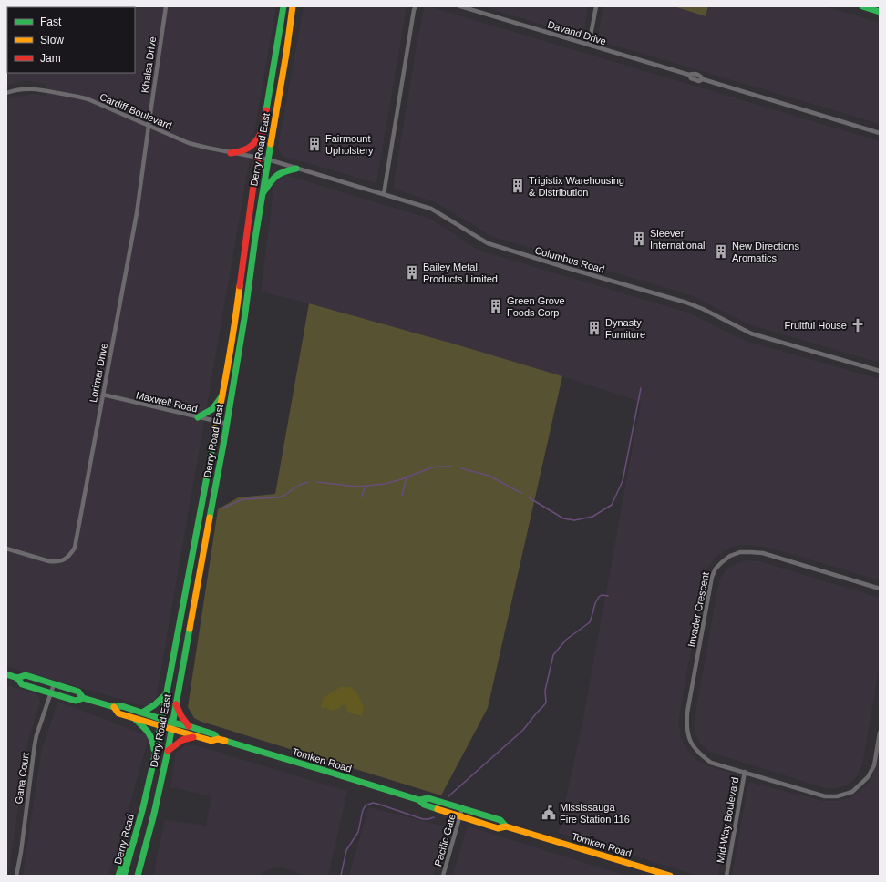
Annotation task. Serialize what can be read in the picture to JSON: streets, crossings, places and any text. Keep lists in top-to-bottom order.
{
  "streets": {
    "main road": ["Derry Road East", "Tomken Road", "Derry Road"],
    "street": [
      "Davand Drive",
      "Khalsa Drive",
      "Cardiff Boulevard",
      "Columbus Road",
      "Lorimar Drive",
      "Maxwell Road",
      "Invader Crescent",
      "Gana Court",
      "Mid-Way Boulevard",
      "Pacific Gate"
    ]
  },
  "crossings": [
    ["Khalsa Drive", "Cardiff Boulevard"],
    ["Khalsa Drive", "Lorimar Drive"],
    ["Cardiff Boulevard", "Derry Road East"],
    ["Cardiff Boulevard", "Columbus Road"],
    ["Cardiff Boulevard", "Lorimar Drive"],
    ["Derry Road East", "Columbus Road"],
    ["Derry Road East", "Maxwell Road"],
    ["Derry Road East", "Tomken Road"],
    ["Derry Road East", "Derry Road"],
    ["Lorimar Drive", "Maxwell Road"],
    ["Invader Crescent", "Mid-Way Boulevard"],
    ["Tomken Road", "Gana Court"],
    ["Tomken Road", "Pacific Gate"]
  ],
  "places": {
    "building": [
      "Fairmount Upholstery",
      "Trigistix Warehousing & Distribution",
      "Sleever International",
      "New Directions Aromatics",
      "Bailey Metal Products Limited",
      "Green Grove Foods Corp",
      "Dynasty Furniture"
    ],
    "church": ["Fruitful House"],
    "public building": ["Mississauga Fire Station 116"]
  },
  "legend": ["Fast", "Slow", "Jam"]
}
